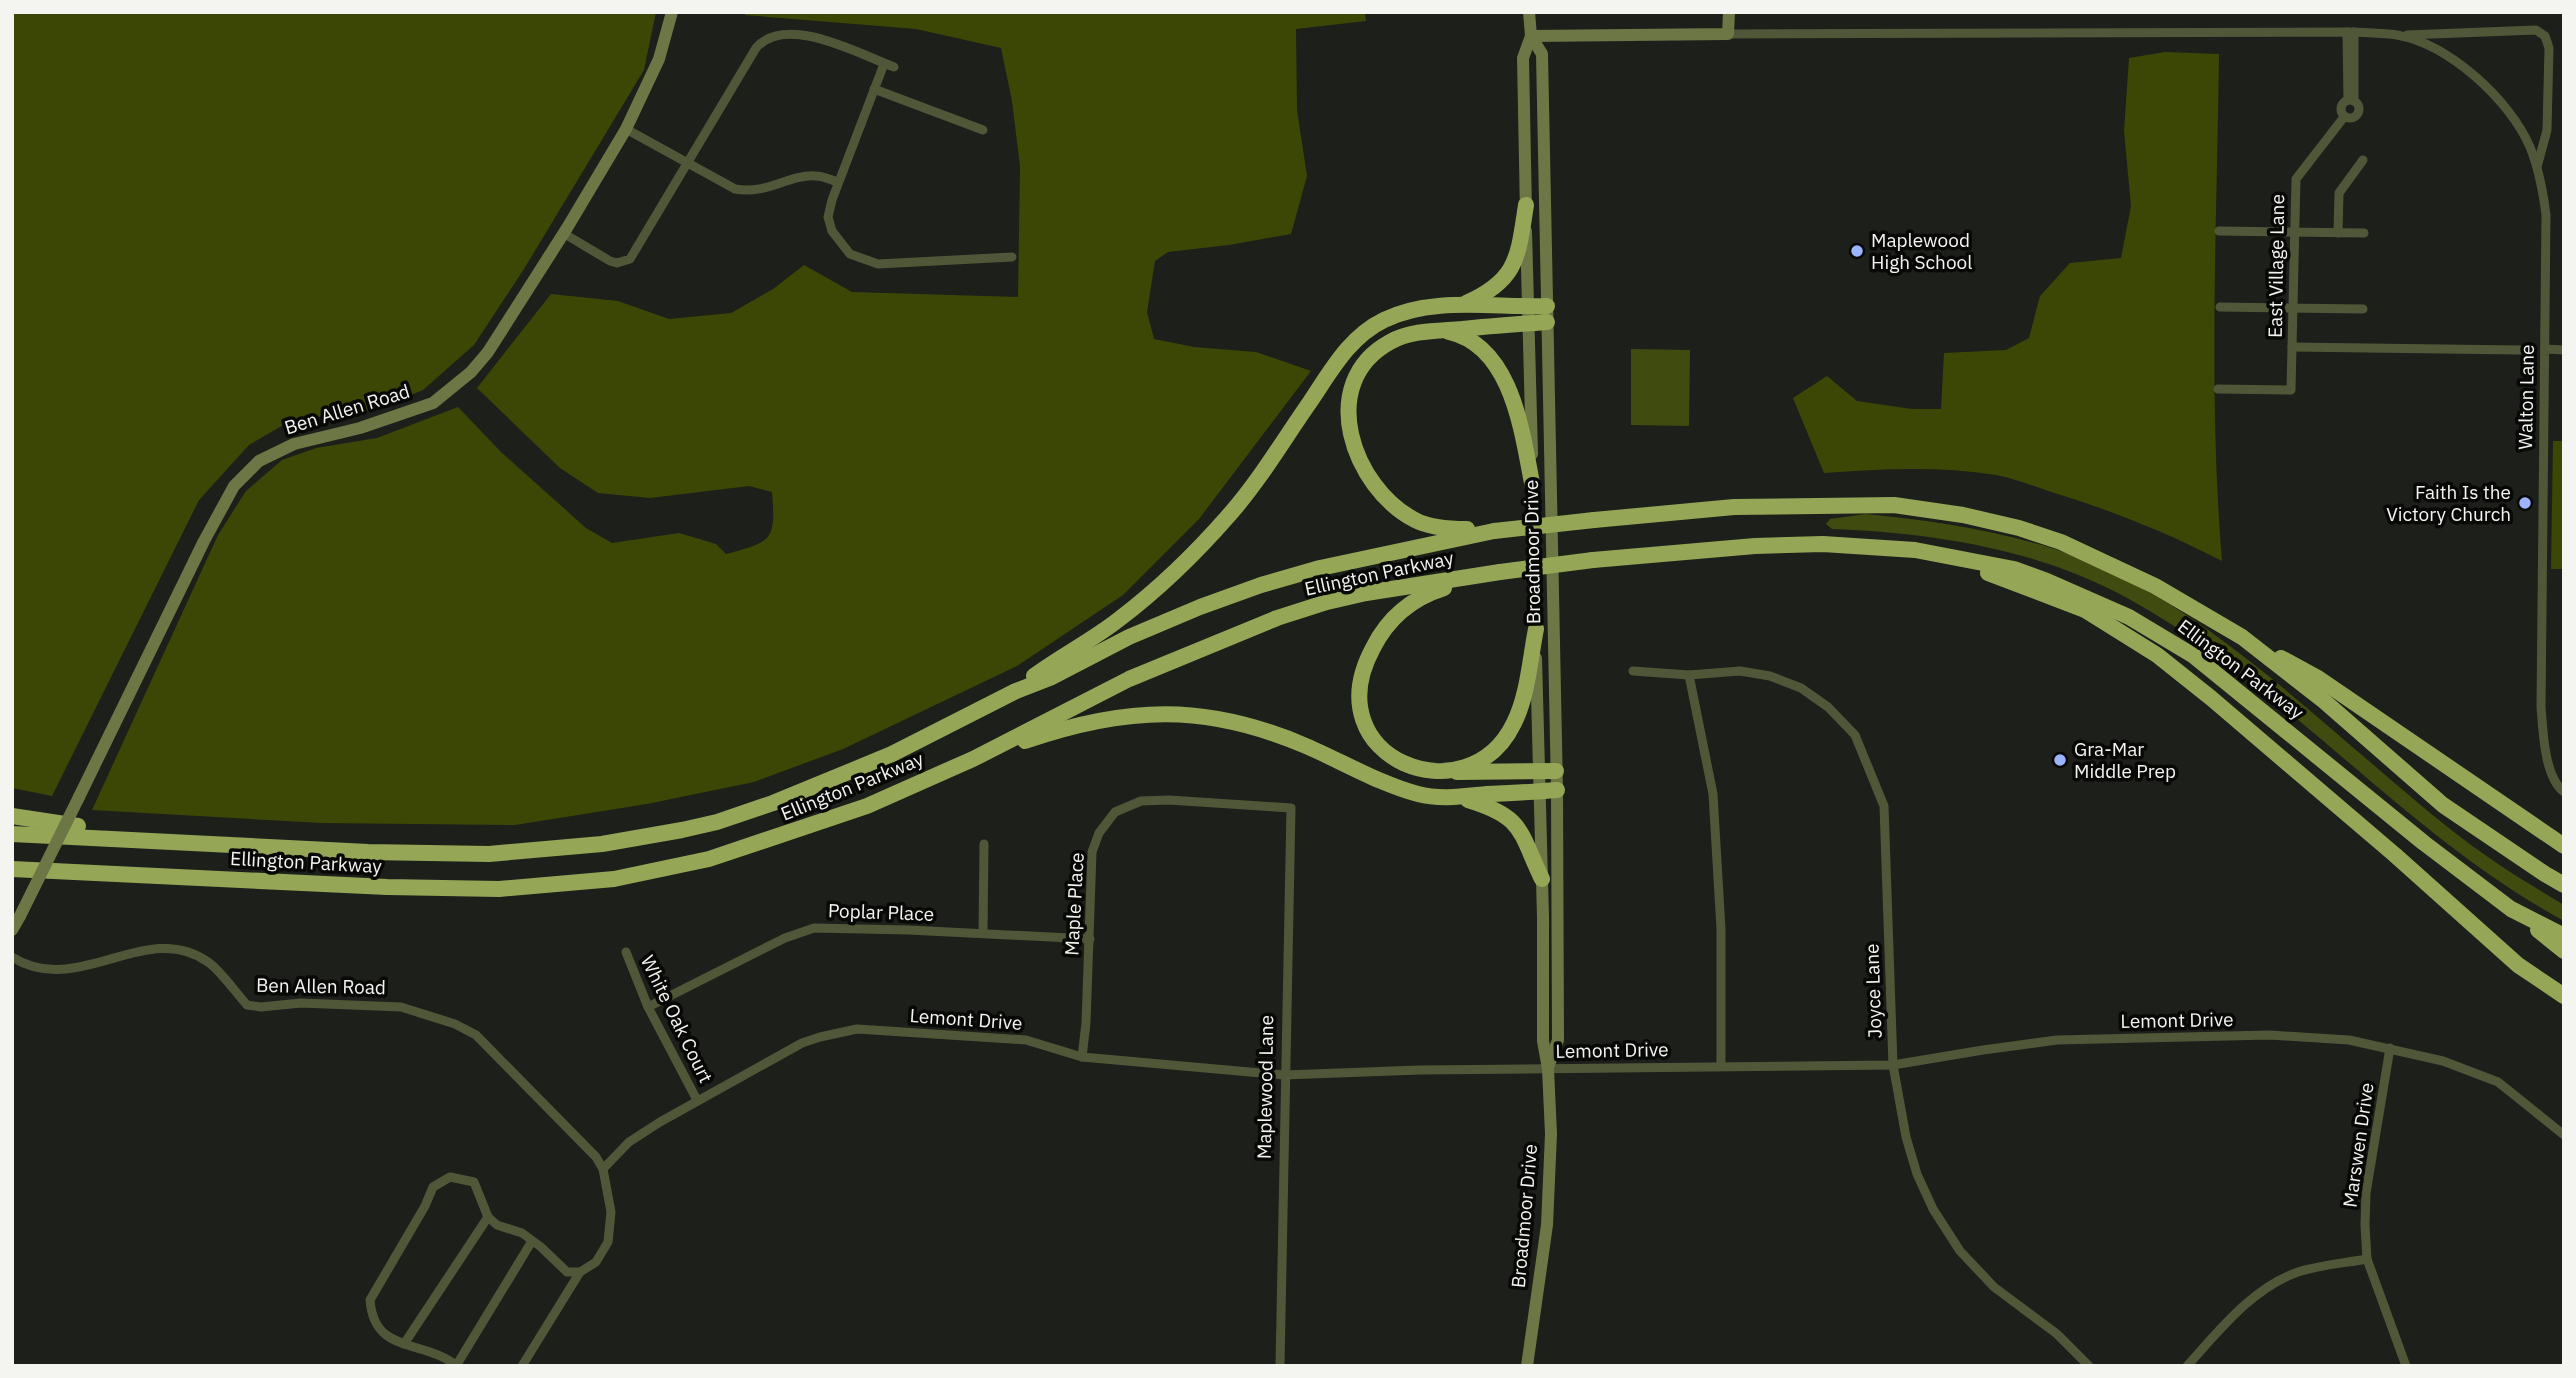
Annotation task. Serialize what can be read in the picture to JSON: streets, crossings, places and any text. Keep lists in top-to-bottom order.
{
  "streets": {
    "highway": ["Ellington Parkway"],
    "main road": ["Walton Lane", "Ben Allen Road", "Broadmoor Drive"],
    "street": [
      "East Village Lane",
      "Maple Place",
      "Poplar Place",
      "Joyce Lane",
      "White Oak Court",
      "Lemont Drive",
      "Maplewood Lane",
      "Marswen Drive"
    ]
  },
  "crossings": [
    ["East Village Lane", "Walton Lane"],
    ["Walton Lane", "Broadmoor Drive"],
    ["Ben Allen Road", "Lemont Drive"],
    ["Broadmoor Drive", "Lemont Drive"],
    ["Maple Place", "Poplar Place"],
    ["Maple Place", "Lemont Drive"],
    ["Maple Place", "Maplewood Lane"],
    ["Poplar Place", "White Oak Court"],
    ["Joyce Lane", "Lemont Drive"],
    ["White Oak Court", "Lemont Drive"],
    ["Lemont Drive", "Maplewood Lane"],
    ["Lemont Drive", "Marswen Drive"]
  ],
  "places": ["Maplewood High School", "Faith Is the Victory Church", "Gra-Mar Middle Prep"]
}
